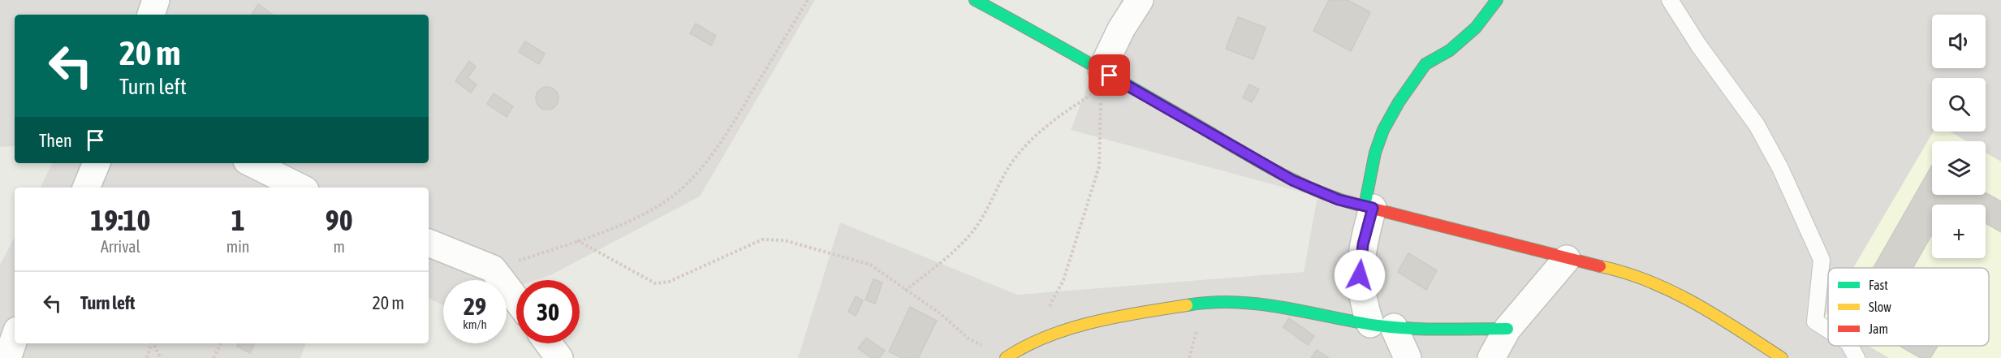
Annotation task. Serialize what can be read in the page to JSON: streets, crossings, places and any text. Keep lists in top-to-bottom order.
{
  "legend": ["Fast", "Slow", "Jam"],
  "page": {
    "map_buttons": "+",
    "turn": ["20 m", "Turn left"],
    "then": "Then",
    "eta": [
      "19:10",
      "Arrival",
      "1",
      "min",
      "90",
      "m"
    ],
    "list": [
      {
        "name": "Turn left",
        "value": "20 m"
      }
    ],
    "speed": "29 km/h",
    "limit": "30"
  }
}
